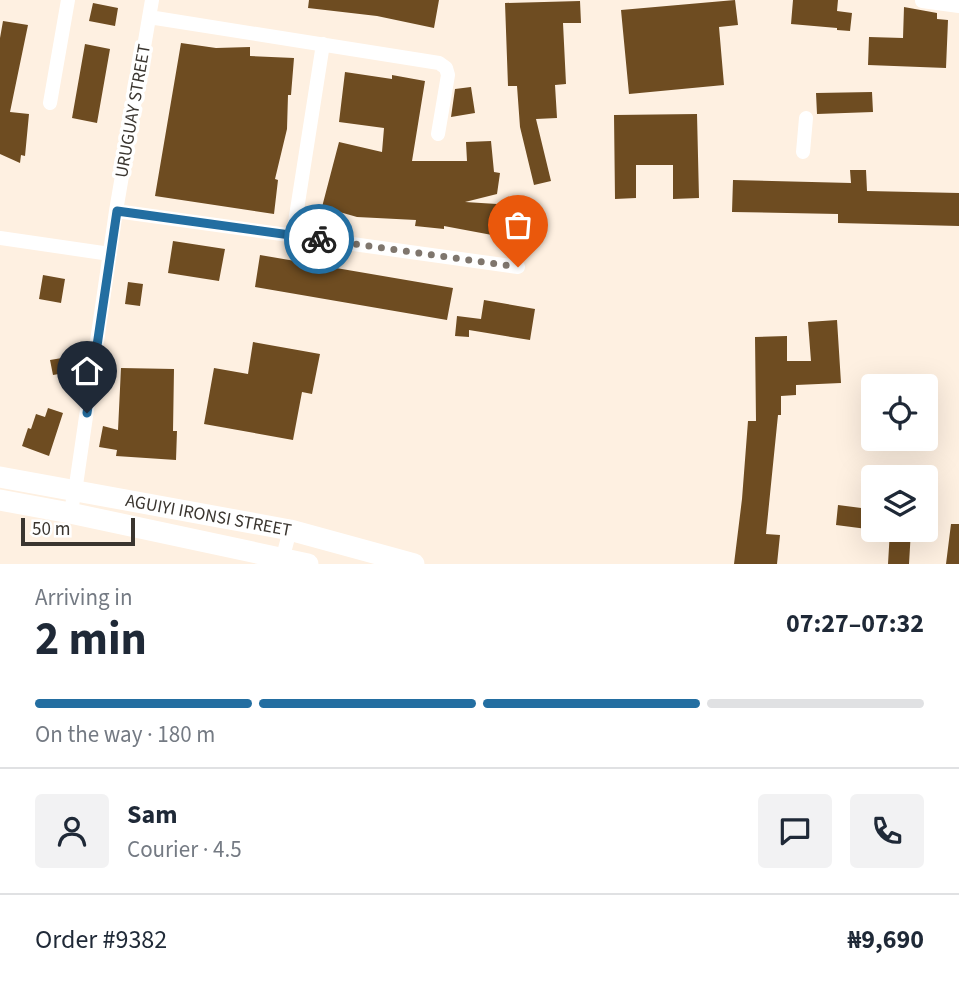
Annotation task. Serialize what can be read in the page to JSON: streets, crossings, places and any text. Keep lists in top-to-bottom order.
{
  "streets": {
    "main road": ["AGUIYI IRONSI STREET"],
    "street": ["URUGUAY STREET"]
  },
  "crossings": [
    ["URUGUAY STREET", "AGUIYI IRONSI STREET"]
  ],
  "scale_bar": "50 m",
  "page": {
    "scale": "50 m",
    "heading": ["2 min", "Arriving in", "07:27–07:32"],
    "panel": [
      "Sam",
      "Courier · 4.5",
      "Order #9382",
      "₦9,690"
    ],
    "bar": "On the way · 180 m"
  }
}
